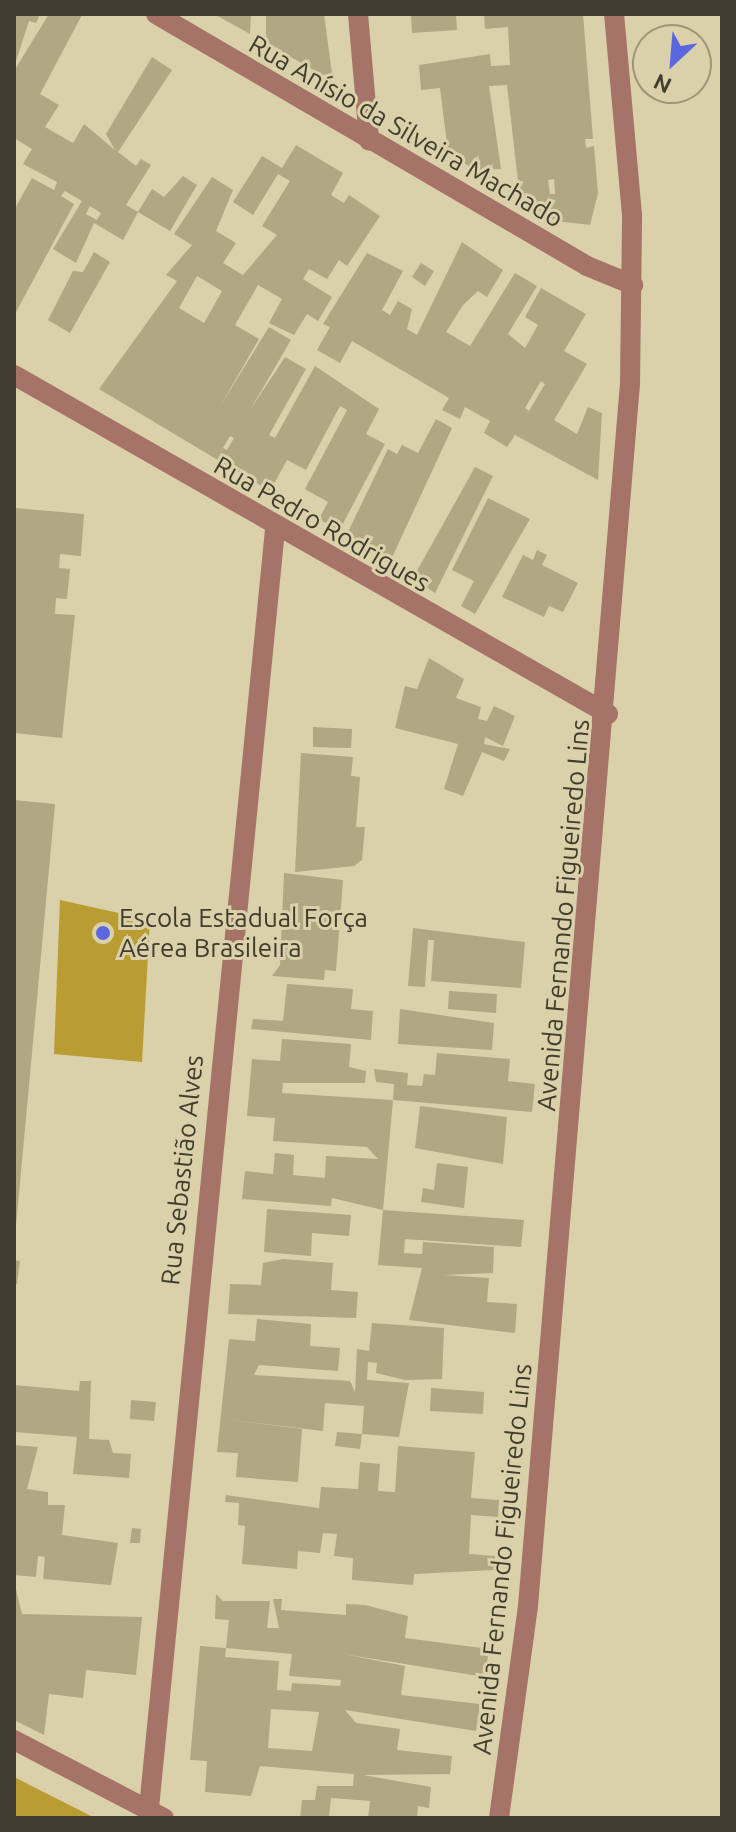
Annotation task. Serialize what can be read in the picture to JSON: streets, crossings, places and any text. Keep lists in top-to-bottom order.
{
  "streets": {
    "street": [
      "Rua Anísio da Silveira Machado",
      "Rua Pedro Rodrigues",
      "Avenida Fernando Figueiredo Lins",
      "Rua Sebastião Alves"
    ]
  },
  "crossings": [
    ["Rua Anísio da Silveira Machado", "Avenida Fernando Figueiredo Lins"],
    ["Rua Pedro Rodrigues", "Avenida Fernando Figueiredo Lins"],
    ["Rua Pedro Rodrigues", "Rua Sebastião Alves"]
  ],
  "places": ["Escola Estadual Força Aérea Brasileira"],
  "north": "bottom left"
}
